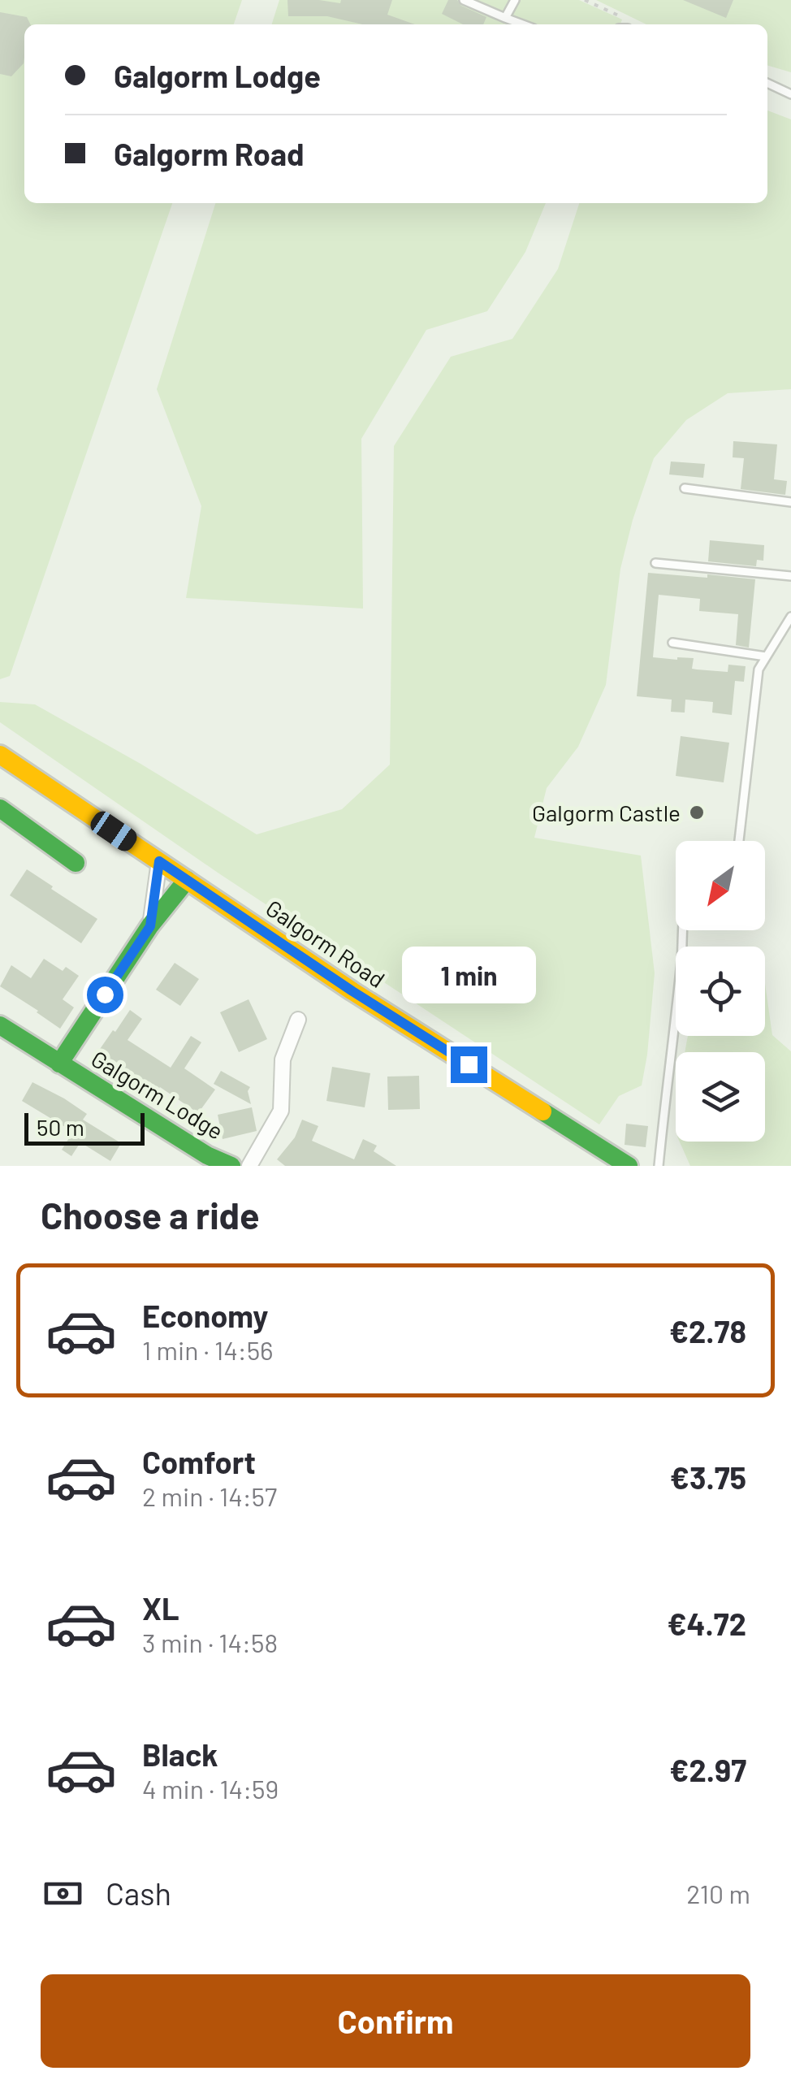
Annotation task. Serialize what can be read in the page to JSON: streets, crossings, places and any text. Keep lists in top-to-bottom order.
{
  "streets": {
    "main road": ["Galgorm Road", "Galgorm Lodge"]
  },
  "crossings": [
    ["Galgorm Road", "Galgorm Lodge"]
  ],
  "places": ["Galgorm Castle"],
  "scale_bar": "50 m",
  "north": "bottom left",
  "page": {
    "banner": ["Galgorm Lodge", "Galgorm Road"],
    "bubble": "1 min",
    "scale": "50 m",
    "heading": "Choose a ride",
    "list": [
      {
        "name": "Economy",
        "note": "1 min · 14:56",
        "value": "€2.78"
      },
      {
        "name": "Comfort",
        "note": "2 min · 14:57",
        "value": "€3.75"
      },
      {
        "name": "XL",
        "note": "3 min · 14:58",
        "value": "€4.72"
      },
      {
        "name": "Black",
        "note": "4 min · 14:59",
        "value": "€2.97"
      }
    ],
    "pay": ["Cash", "210 m"],
    "buttons": "Confirm"
  }
}
